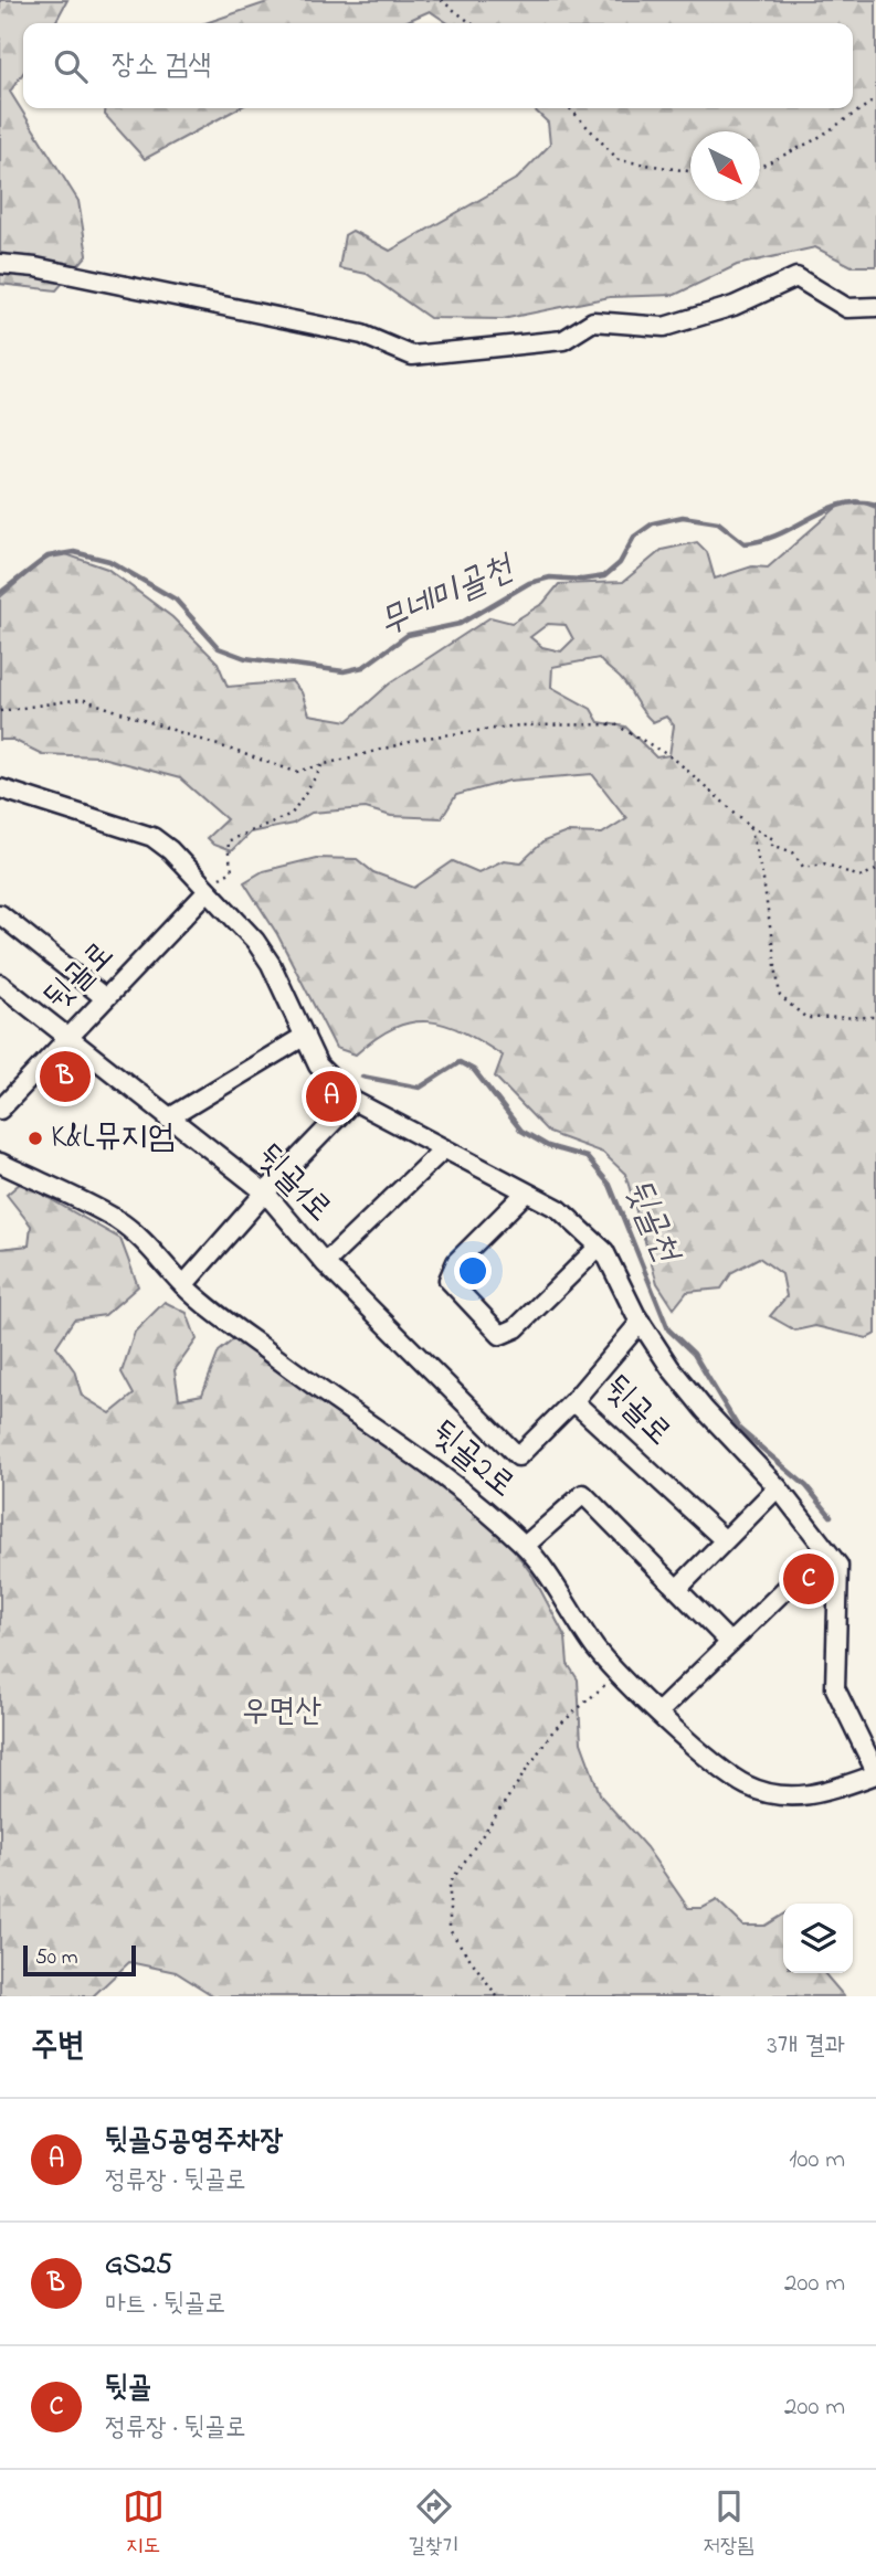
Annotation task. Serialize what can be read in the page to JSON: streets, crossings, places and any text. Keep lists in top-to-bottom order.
{
  "streets": {
    "street": ["뒷골로", "뒷골1로", "뒷골2로"]
  },
  "crossings": [
    ["뒷골로", "뒷골1로"],
    ["뒷골로", "뒷골2로"]
  ],
  "water": ["무네미골천", "뒷골천"],
  "parks": ["우면산"],
  "places": ["K&L뮤지엄"],
  "scale_bar": "50 m",
  "north": "bottom right",
  "page": {
    "search": "장소 검색",
    "pins": ["B", "A", "C"],
    "scale": "50 m",
    "heading": ["주변", "3개 결과"],
    "list": [
      {
        "mark": "A",
        "name": "뒷골5공영주차장",
        "note": "정류장 · 뒷골로",
        "value": "100 m"
      },
      {
        "mark": "B",
        "name": "GS25",
        "note": "마트 · 뒷골로",
        "value": "200 m"
      },
      {
        "mark": "C",
        "name": "뒷골",
        "note": "정류장 · 뒷골로",
        "value": "200 m"
      }
    ],
    "nav": ["지도", "길찾기", "저장됨"]
  }
}
